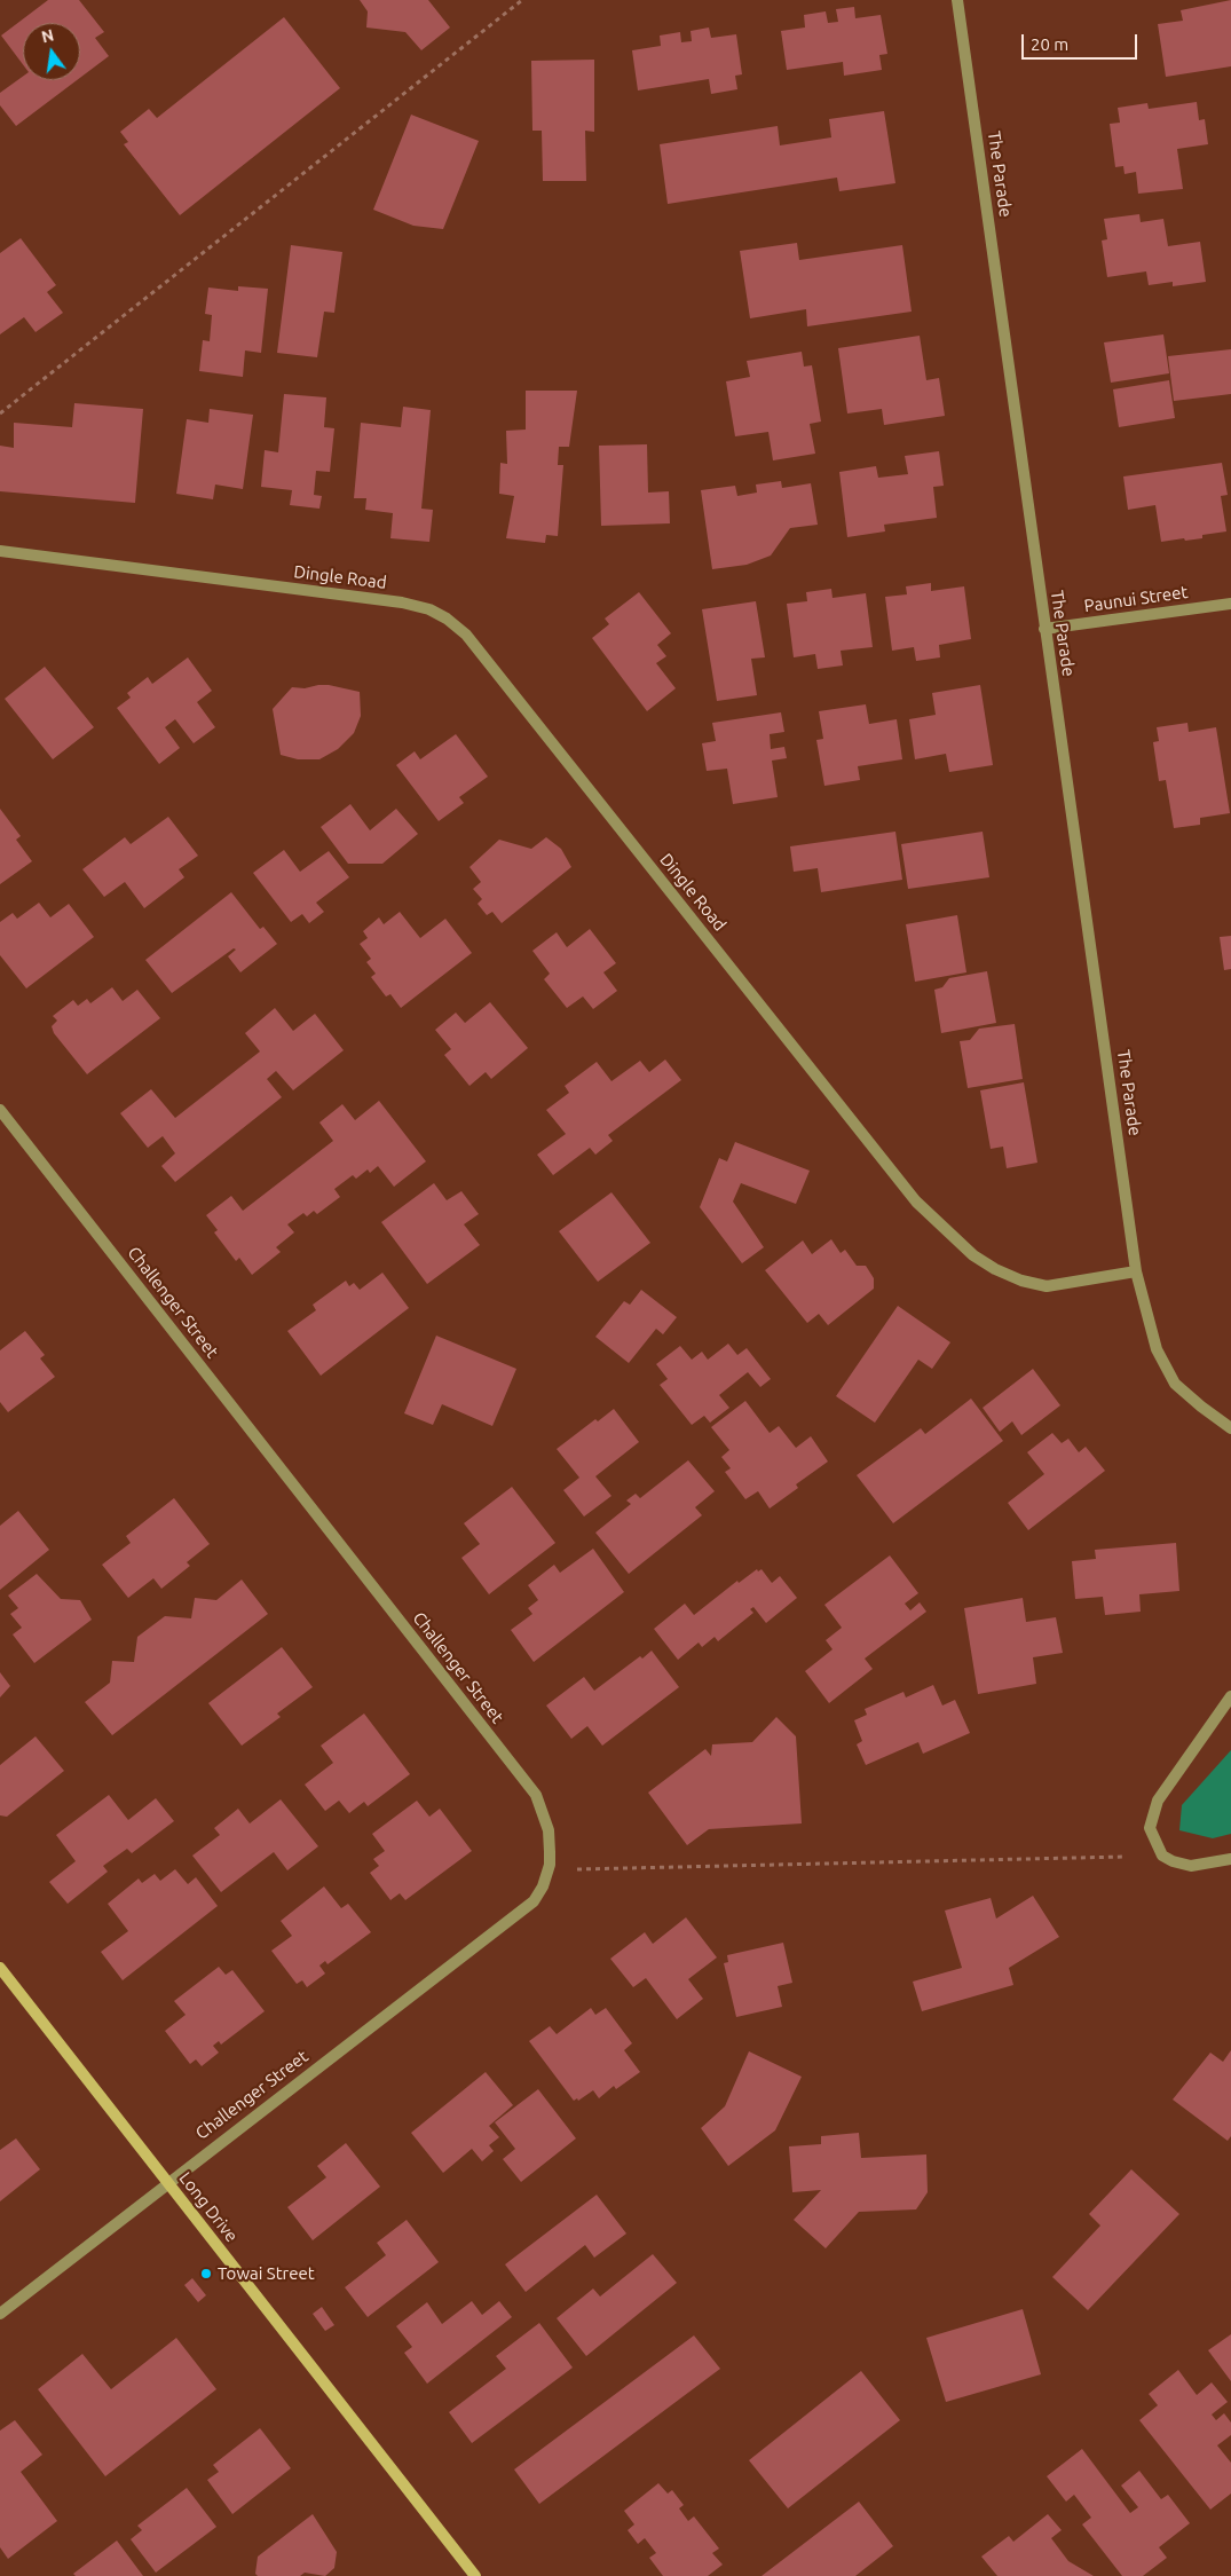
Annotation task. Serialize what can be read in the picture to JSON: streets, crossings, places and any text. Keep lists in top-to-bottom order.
{
  "streets": {
    "street": [
      "The Parade",
      "Dingle Road",
      "Paunui Street",
      "Challenger Street",
      "Long Drive"
    ]
  },
  "crossings": [
    ["The Parade", "Dingle Road"],
    ["The Parade", "Paunui Street"],
    ["Challenger Street", "Long Drive"]
  ],
  "places": ["Towai Street"],
  "scale_bar": "20 m",
  "north": "top"
}
